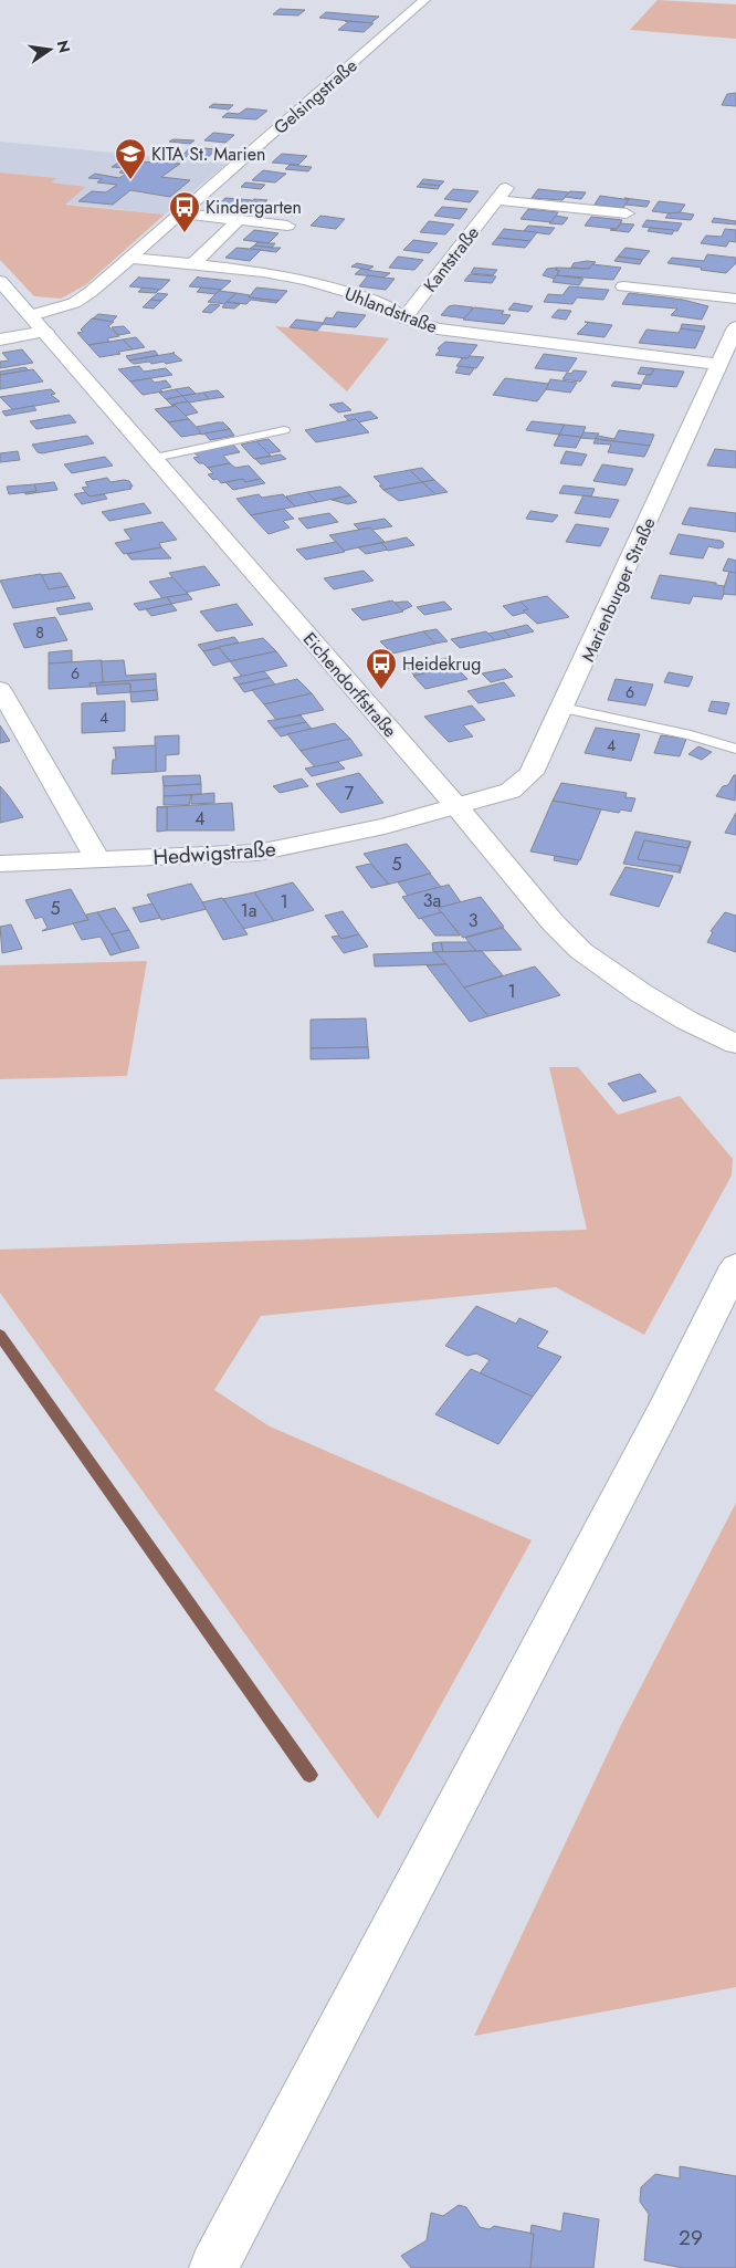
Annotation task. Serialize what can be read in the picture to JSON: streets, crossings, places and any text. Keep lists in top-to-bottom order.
{
  "streets": {
    "street": [
      "Gelsingstraße",
      "Kantstraße",
      "Uhlandstraße",
      "Marienburger Straße",
      "Eichendorffstraße",
      "Hedwigstraße"
    ]
  },
  "crossings": [
    ["Gelsingstraße", "Uhlandstraße"],
    ["Gelsingstraße", "Eichendorffstraße"],
    ["Kantstraße", "Uhlandstraße"],
    ["Uhlandstraße", "Marienburger Straße"],
    ["Marienburger Straße", "Eichendorffstraße"],
    ["Marienburger Straße", "Hedwigstraße"],
    ["Eichendorffstraße", "Hedwigstraße"]
  ],
  "places": {
    "school or university": ["KITA St. Marien"],
    "bus stop": ["Kindergarten", "Heidekrug"]
  },
  "house_numbers": [
    "8",
    "6",
    "6",
    "4",
    "4",
    "7",
    "4",
    "5",
    "3a",
    "1",
    "5",
    "1a",
    "3",
    "1",
    "29"
  ],
  "north": "right"
}
